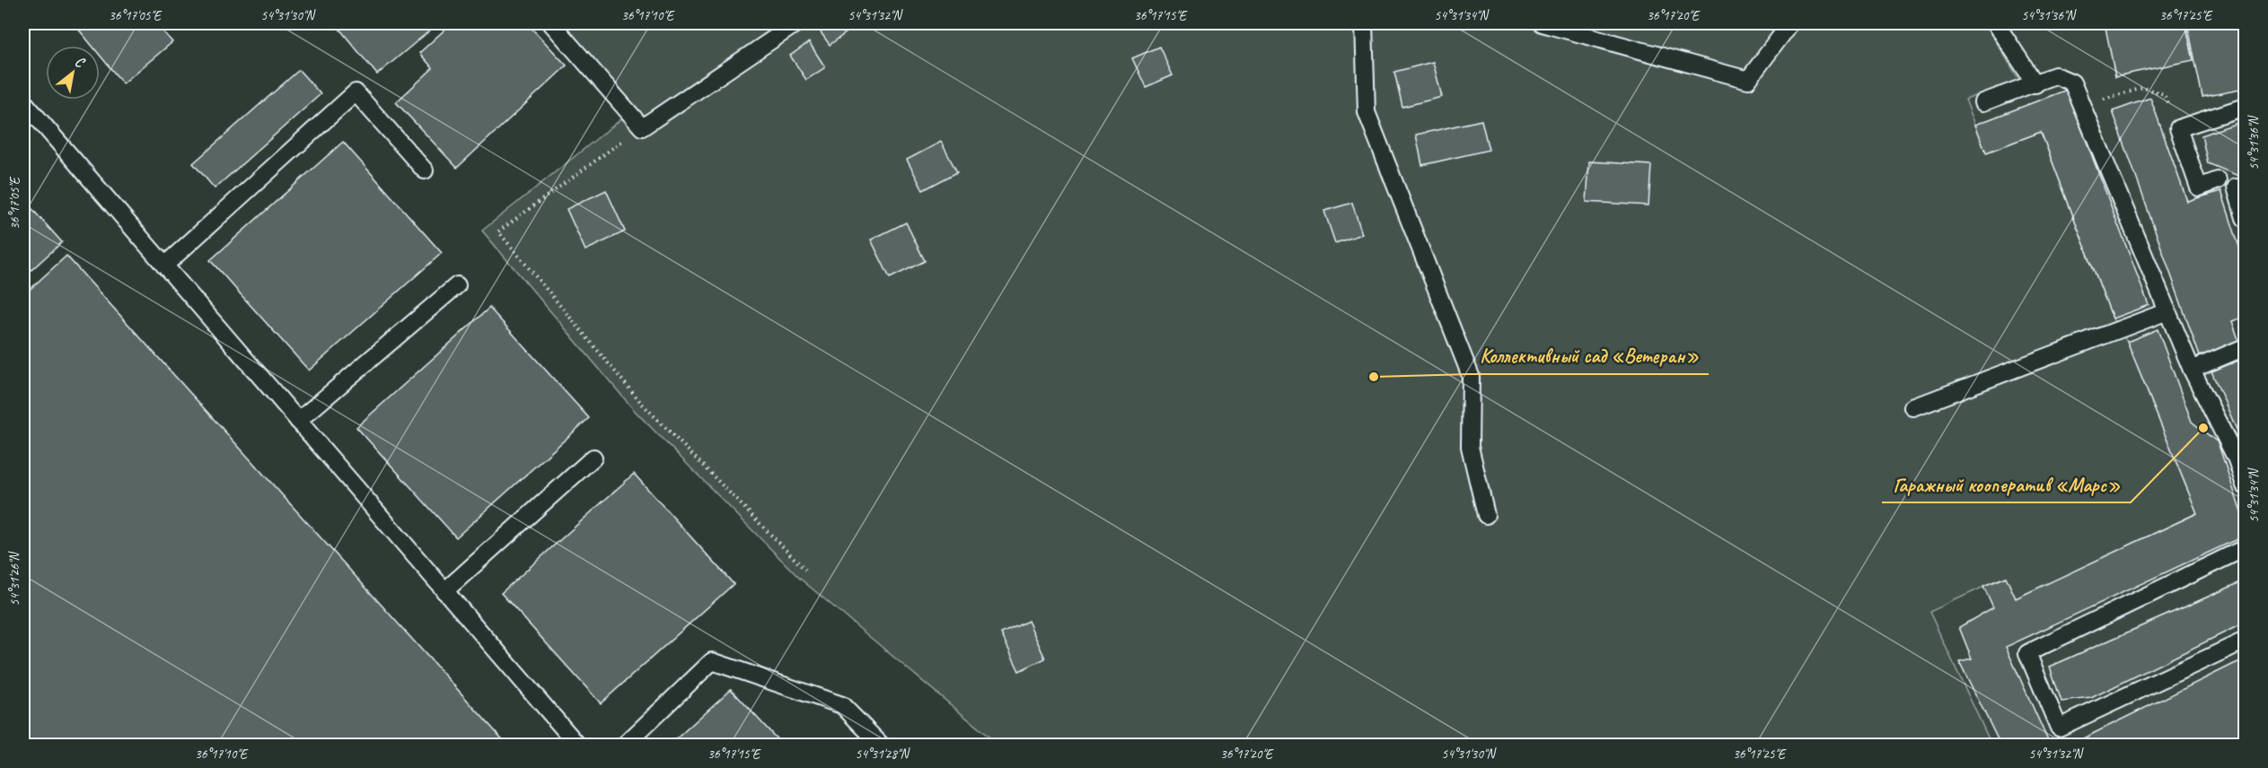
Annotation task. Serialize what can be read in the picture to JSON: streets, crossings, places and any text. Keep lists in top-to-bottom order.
{
  "places": ["Коллективный сад «Ветеран»", "Гаражный кооператив «Марс»"],
  "north": "top right",
  "coordinates": [
    "36°17'05\"E",
    "54°31'30\"N",
    "36°17'10\"E",
    "54°31'32\"N",
    "36°17'15\"E",
    "54°31'34\"N",
    "36°17'20\"E",
    "54°31'36\"N",
    "36°17'25\"E",
    "54°31'26\"N",
    "54°31'28\"N"
  ]
}
